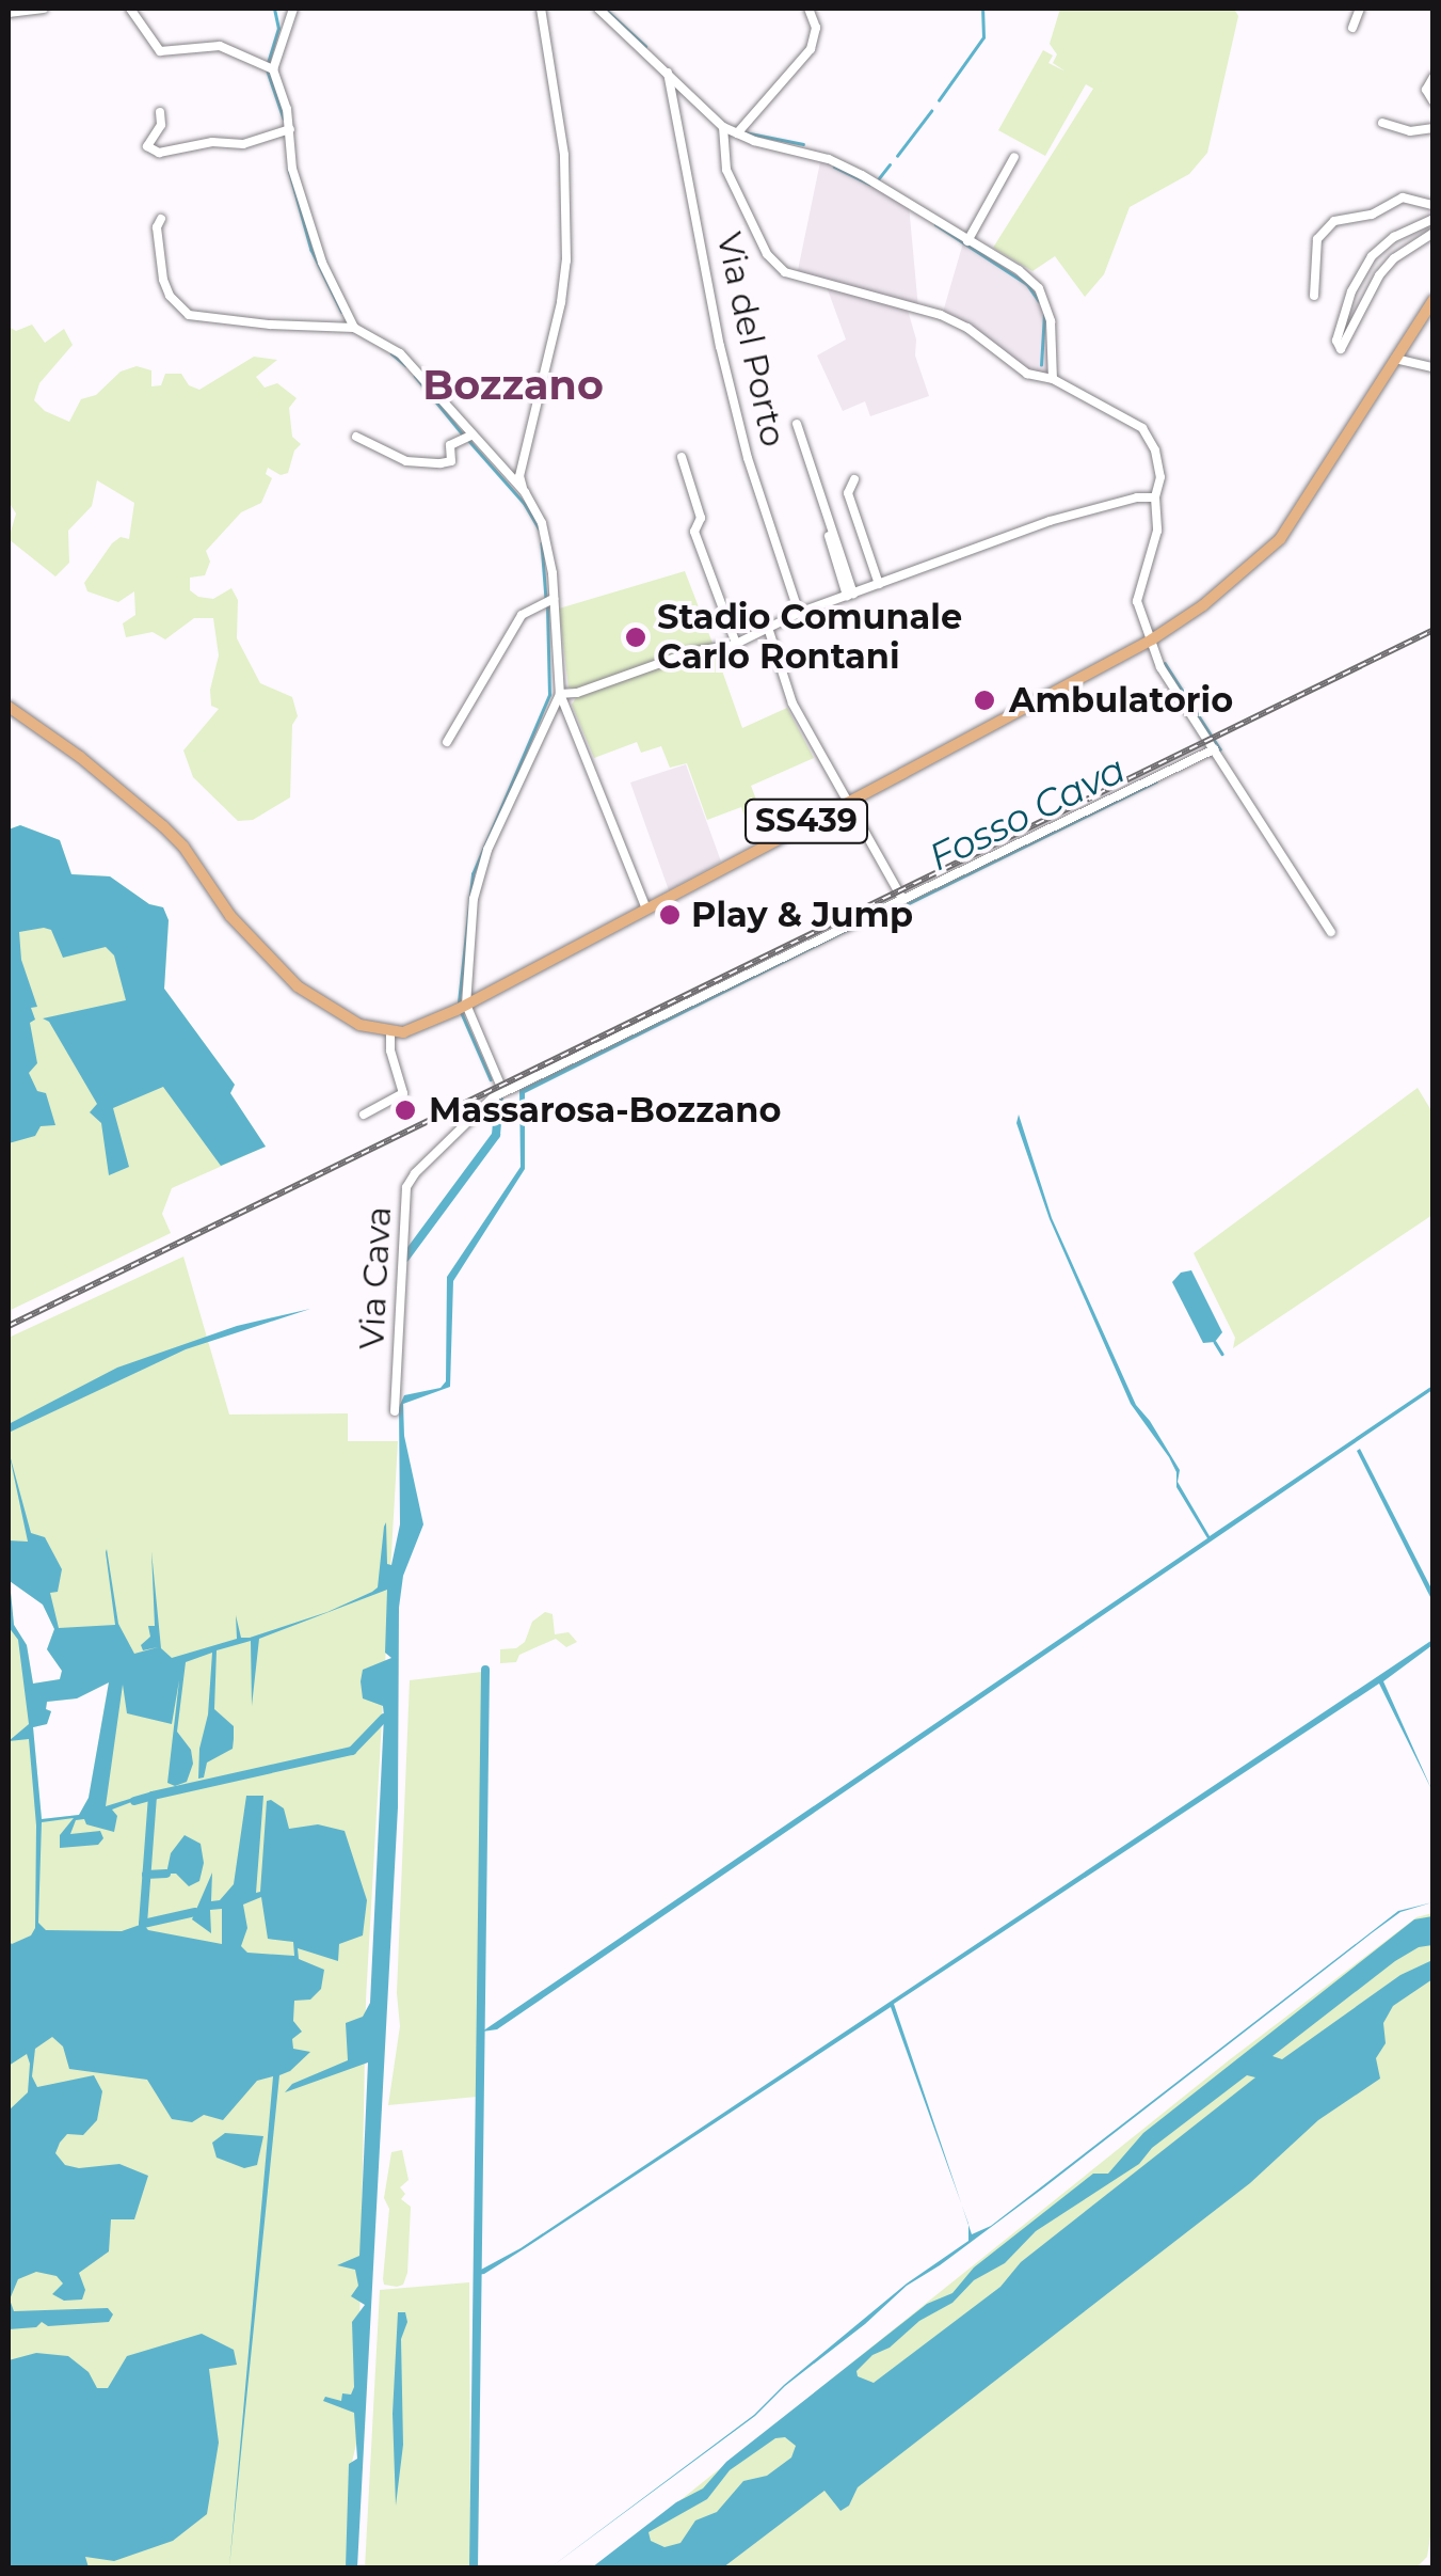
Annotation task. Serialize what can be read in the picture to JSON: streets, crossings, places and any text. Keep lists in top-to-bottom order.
{
  "streets": {
    "main road": ["SS439"],
    "street": ["Via del Porto", "Via Cava"]
  },
  "districts": ["Bozzano"],
  "water": ["Fosso Cava"],
  "places": [
    "Stadio Comunale Carlo Rontani",
    "Ambulatorio",
    "Play & Jump",
    "Massarosa-Bozzano"
  ]
}
